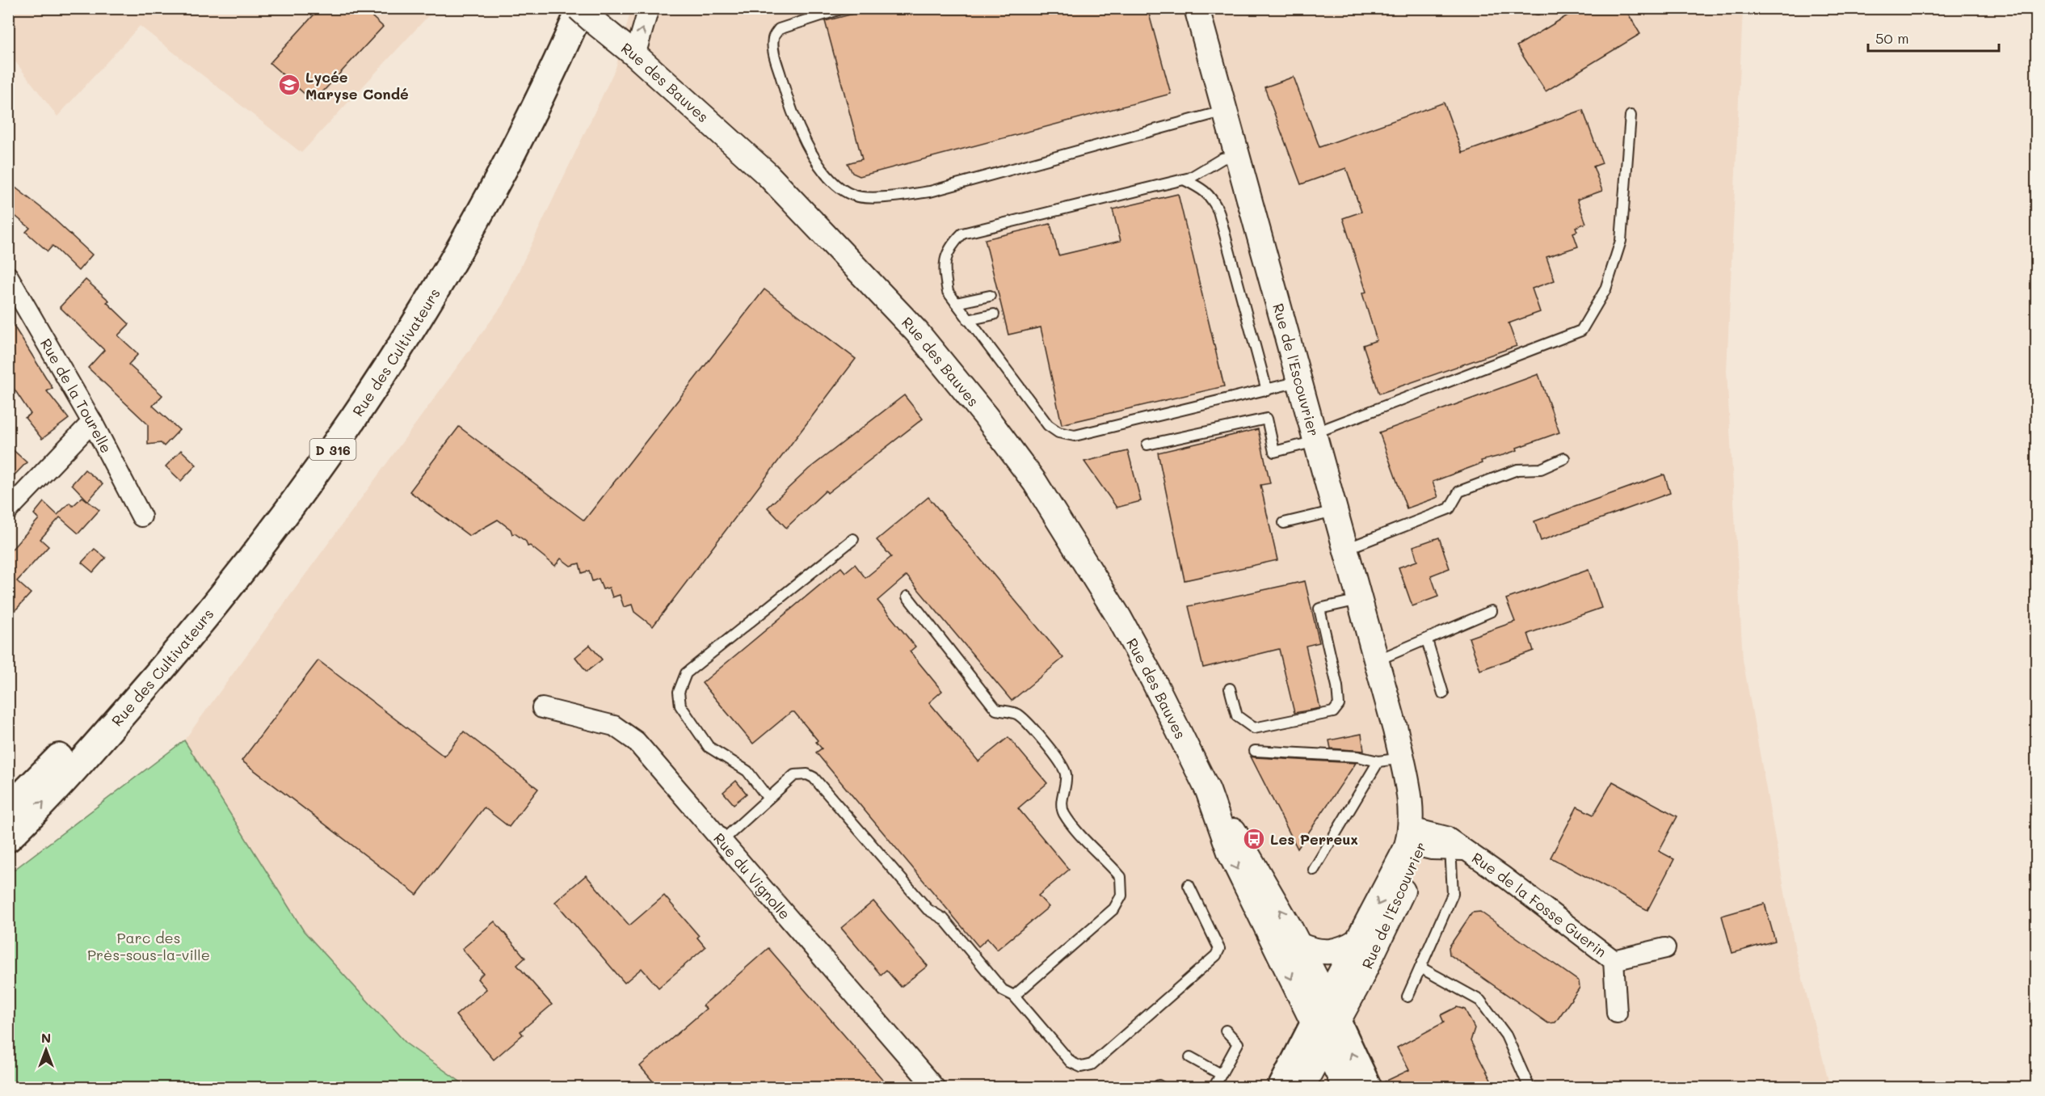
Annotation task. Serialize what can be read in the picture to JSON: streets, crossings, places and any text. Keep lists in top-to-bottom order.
{
  "streets": {
    "main road": ["Rue des Cultivateurs", "D 316"],
    "street": [
      "Rue des Bauves",
      "Rue de l'Escouvrier",
      "Rue de la Tourelle",
      "Rue du Vignolle",
      "Rue de la Fosse Guerin"
    ]
  },
  "crossings": [
    ["Rue des Bauves", "Rue des Cultivateurs"],
    ["Rue des Bauves", "Rue de l'Escouvrier"],
    ["Rue de l'Escouvrier", "Rue de la Fosse Guerin"]
  ],
  "parks": ["Parc des Près-sous-la-ville"],
  "places": {
    "school or university": ["Lycée Maryse Condé"],
    "bus stop": ["Les Perreux"]
  },
  "scale_bar": "50 m",
  "north": "top"
}
